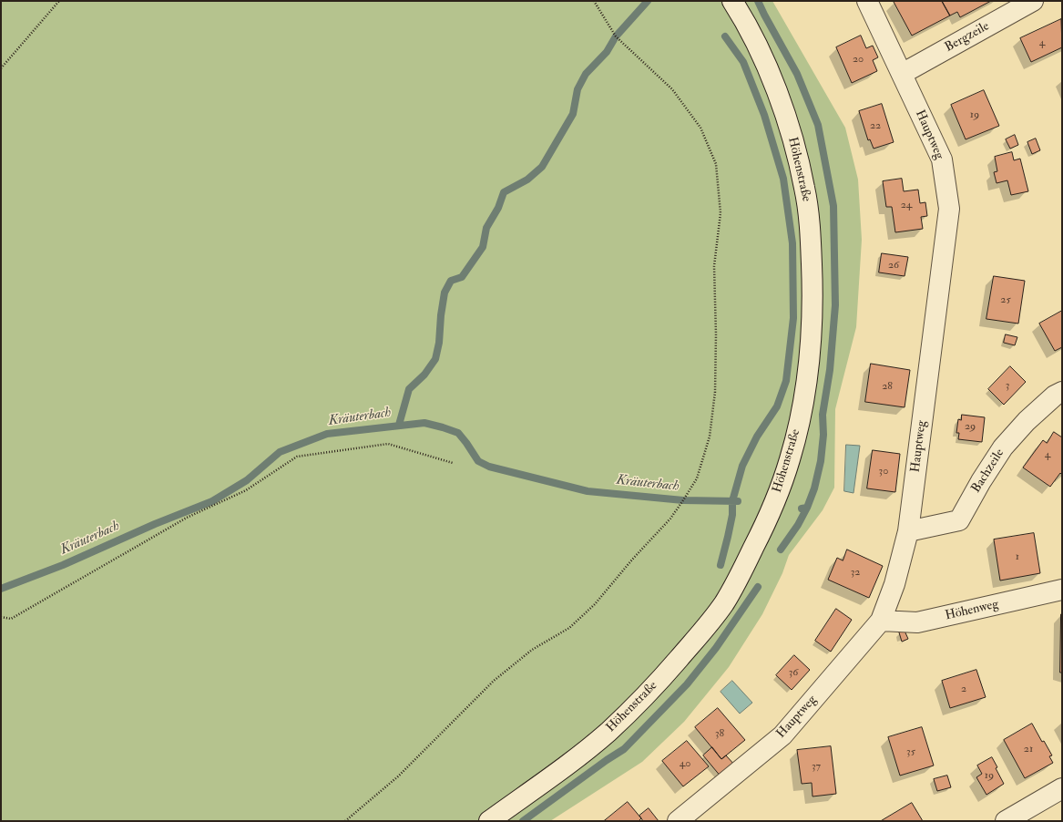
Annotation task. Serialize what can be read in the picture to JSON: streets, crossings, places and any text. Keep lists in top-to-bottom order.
{
  "streets": {
    "street": [
      "Bergzeile",
      "Hauptweg",
      "Höhenstraße",
      "Bachzeile",
      "Höhenweg"
    ]
  },
  "crossings": [
    ["Bergzeile", "Hauptweg"],
    ["Hauptweg", "Bachzeile"],
    ["Hauptweg", "Höhenweg"]
  ],
  "water": ["Kräuterbach"],
  "house_numbers": [
    "4",
    "20",
    "19",
    "22",
    "24",
    "26",
    "25",
    "3",
    "28",
    "29",
    "4",
    "30",
    "1",
    "32",
    "36",
    "2",
    "38",
    "21",
    "35",
    "40",
    "37",
    "19"
  ]
}
